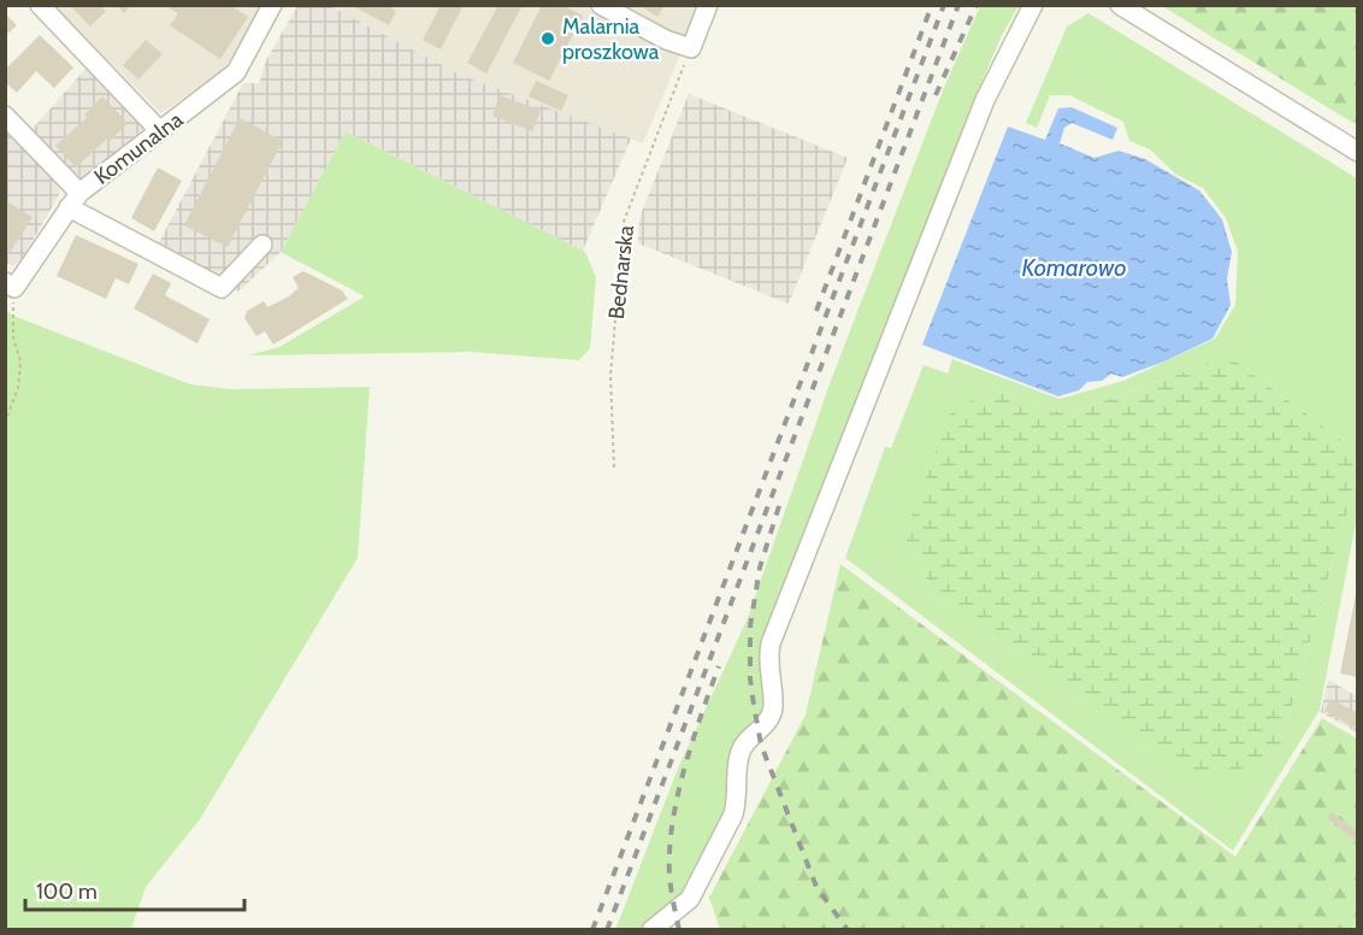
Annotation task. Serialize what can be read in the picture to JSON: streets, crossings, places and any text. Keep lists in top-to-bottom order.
{
  "streets": {
    "street": ["Komunalna"],
    "path": ["Bednarska"]
  },
  "water": ["Komarowo"],
  "places": ["Malarnia proszkowa"],
  "scale_bar": "100 m"
}
